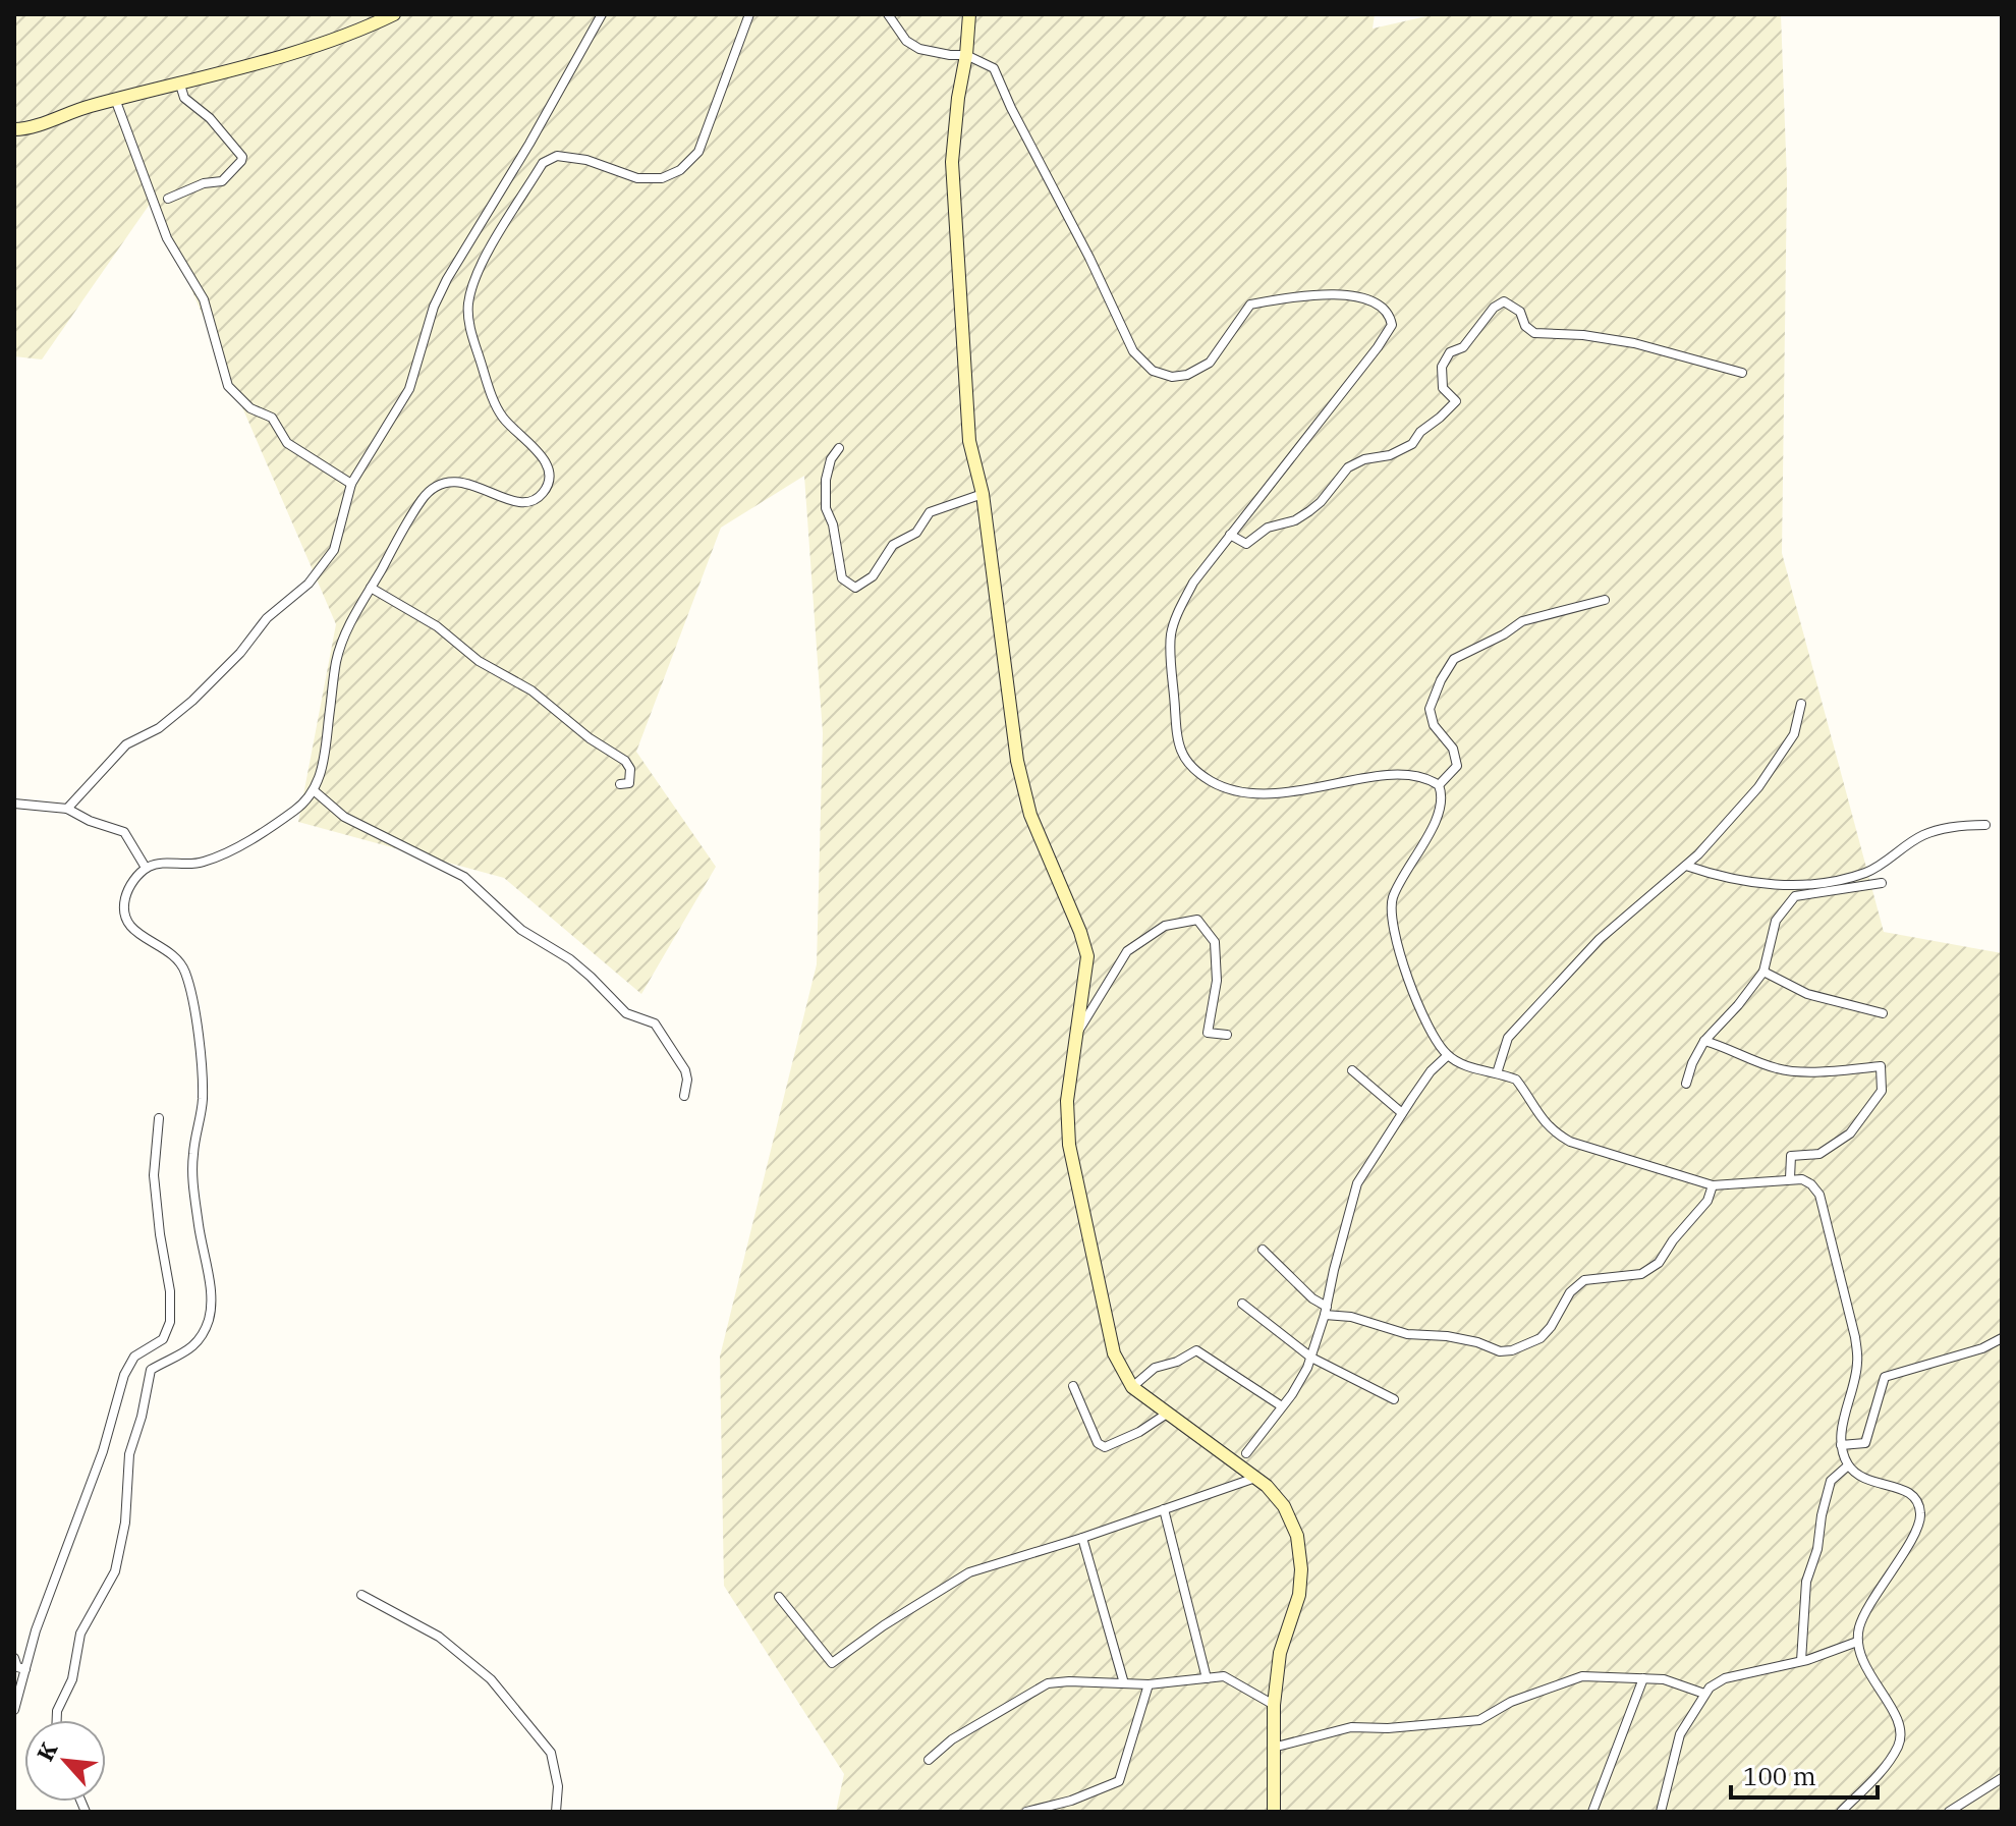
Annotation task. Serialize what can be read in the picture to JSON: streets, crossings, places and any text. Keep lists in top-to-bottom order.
{
  "scale_bar": "100 m",
  "north": "top left"
}
